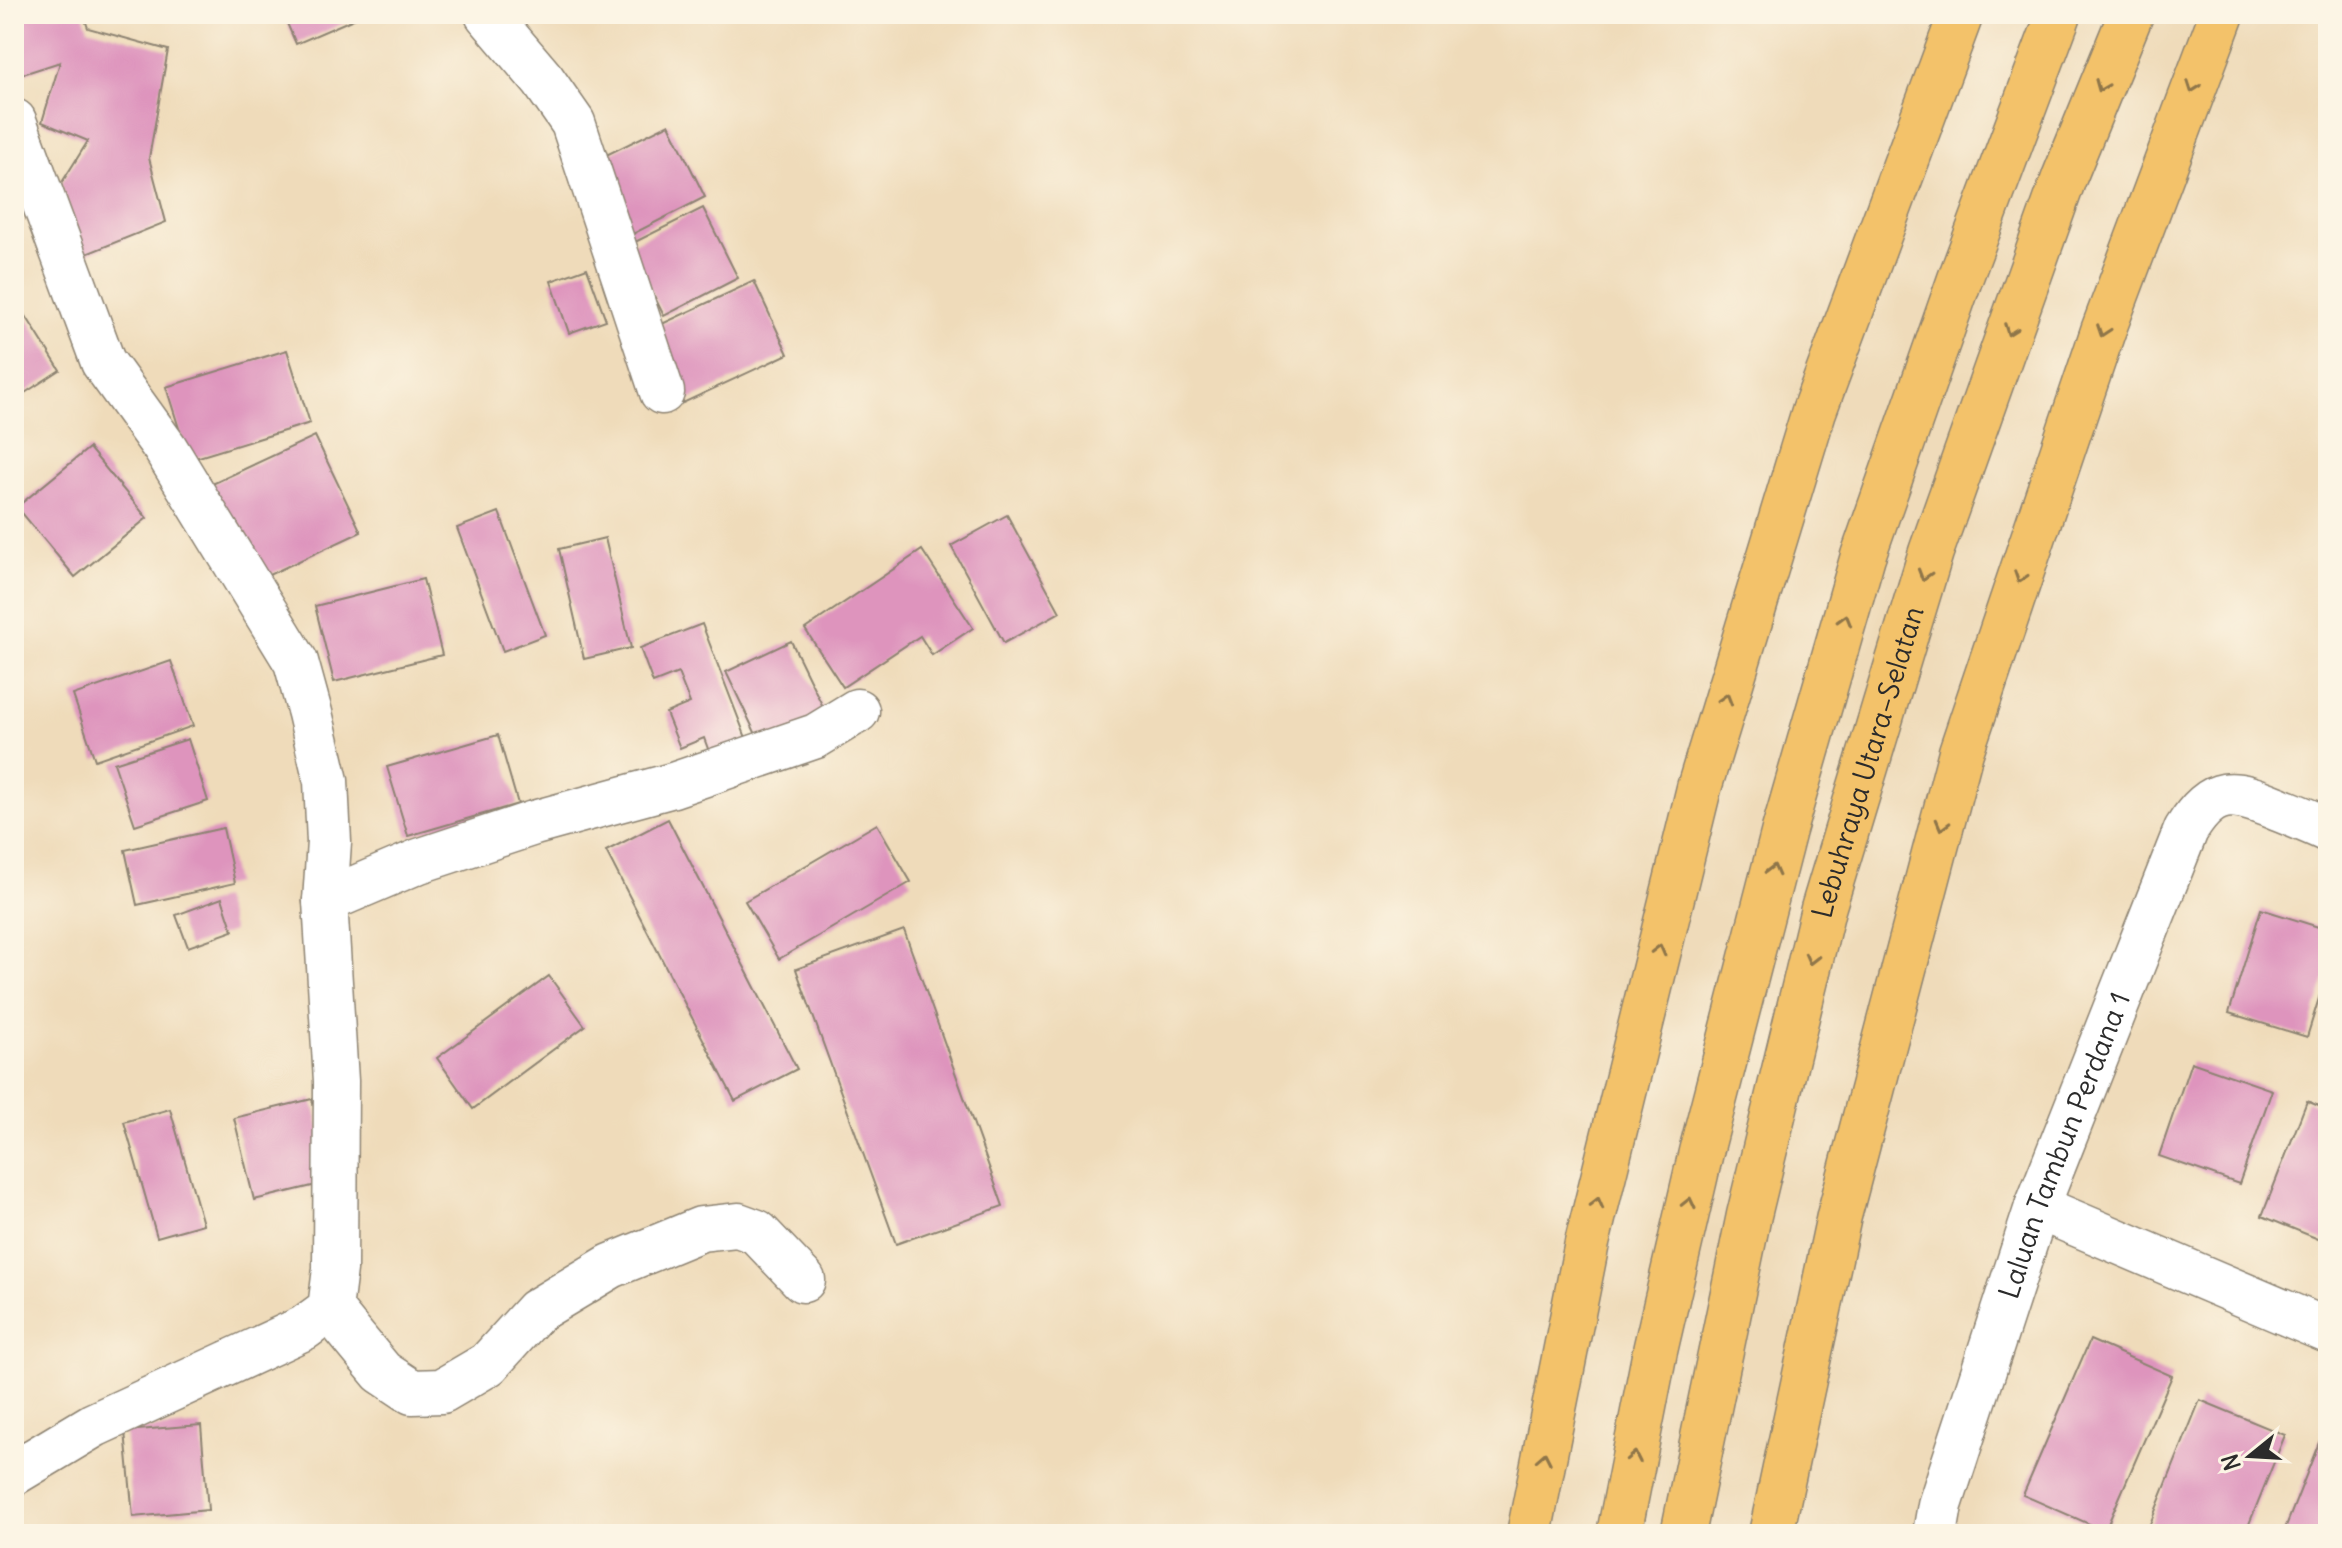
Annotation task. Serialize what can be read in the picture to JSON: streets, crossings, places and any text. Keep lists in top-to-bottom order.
{
  "streets": {
    "main road": ["Lebuhraya Utara–Selatan"],
    "street": ["Laluan Tambun Perdana 1"]
  },
  "north": "left"
}
